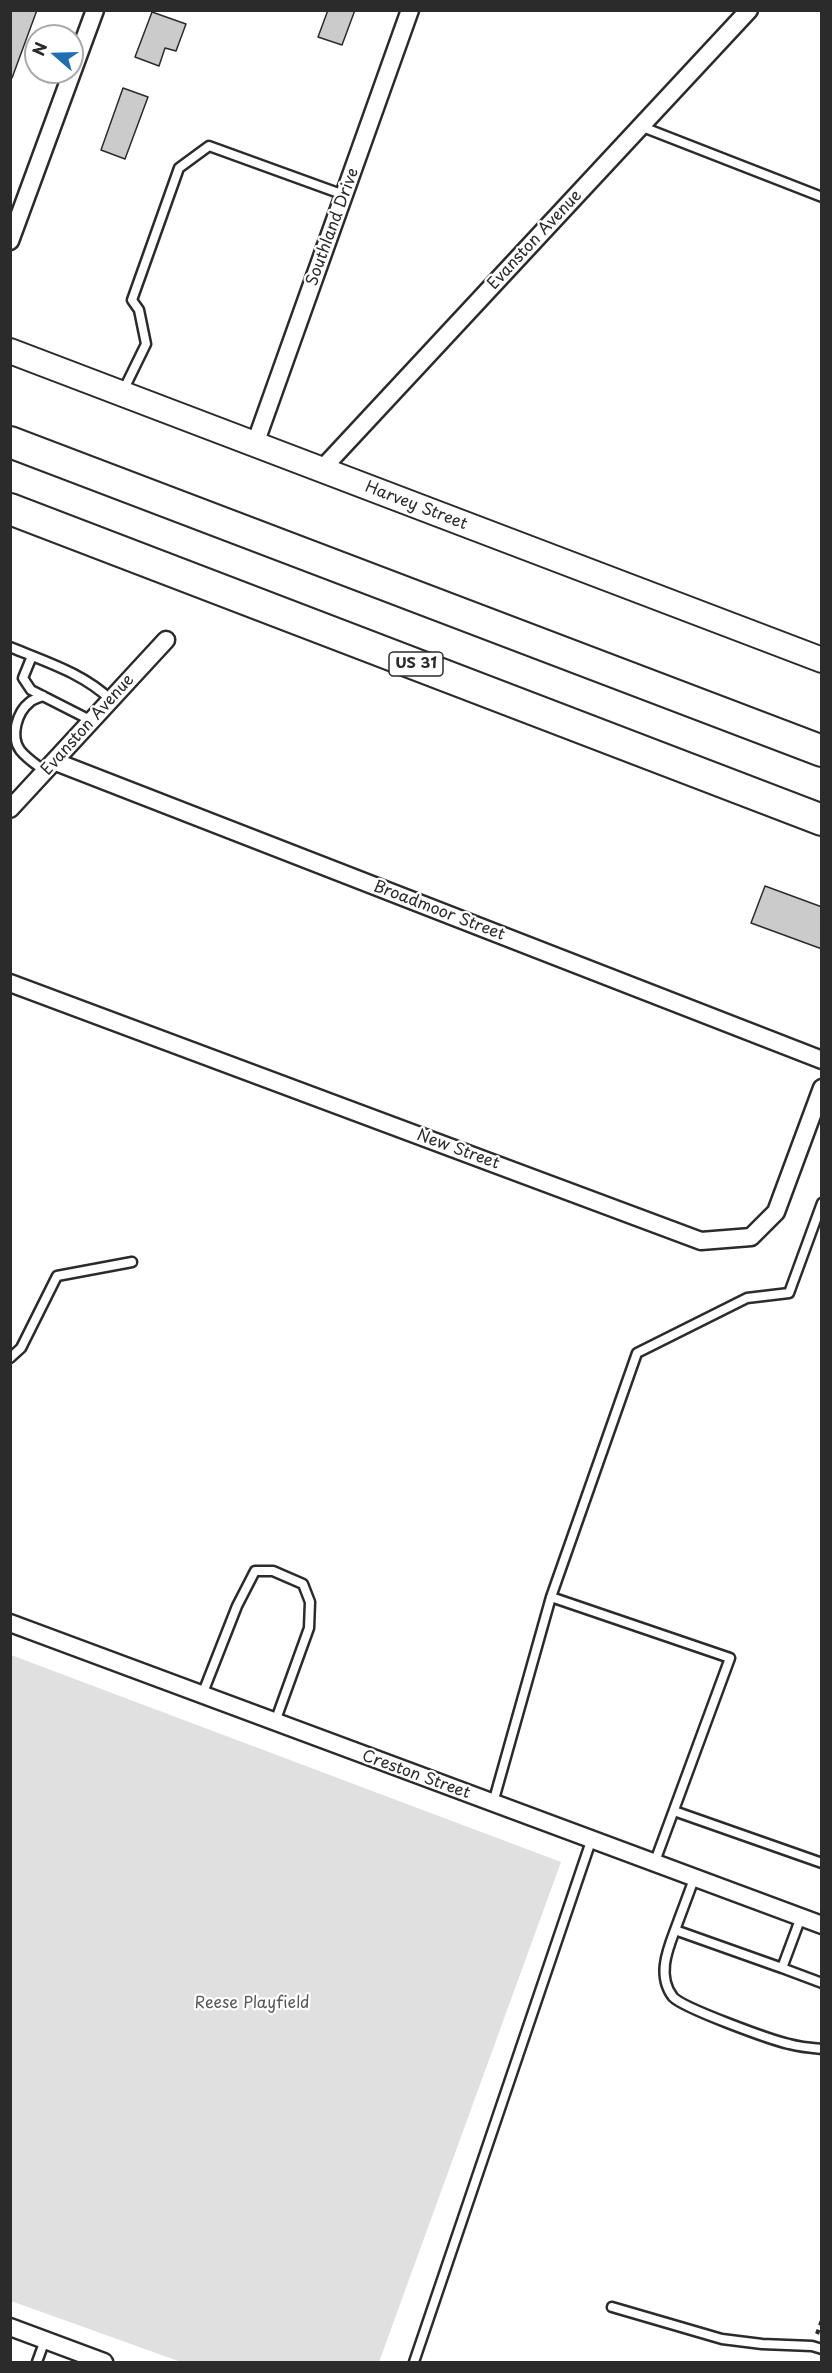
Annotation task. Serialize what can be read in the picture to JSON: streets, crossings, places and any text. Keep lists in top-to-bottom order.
{
  "streets": {
    "highway": ["US 31"],
    "street": [
      "Southland Drive",
      "Evanston Avenue",
      "Harvey Street",
      "Broadmoor Street",
      "New Street",
      "Creston Street"
    ]
  },
  "crossings": [
    ["Southland Drive", "Harvey Street"],
    ["Evanston Avenue", "Harvey Street"],
    ["Evanston Avenue", "Broadmoor Street"]
  ],
  "parks": ["Reese Playfield"],
  "north": "left"
}
